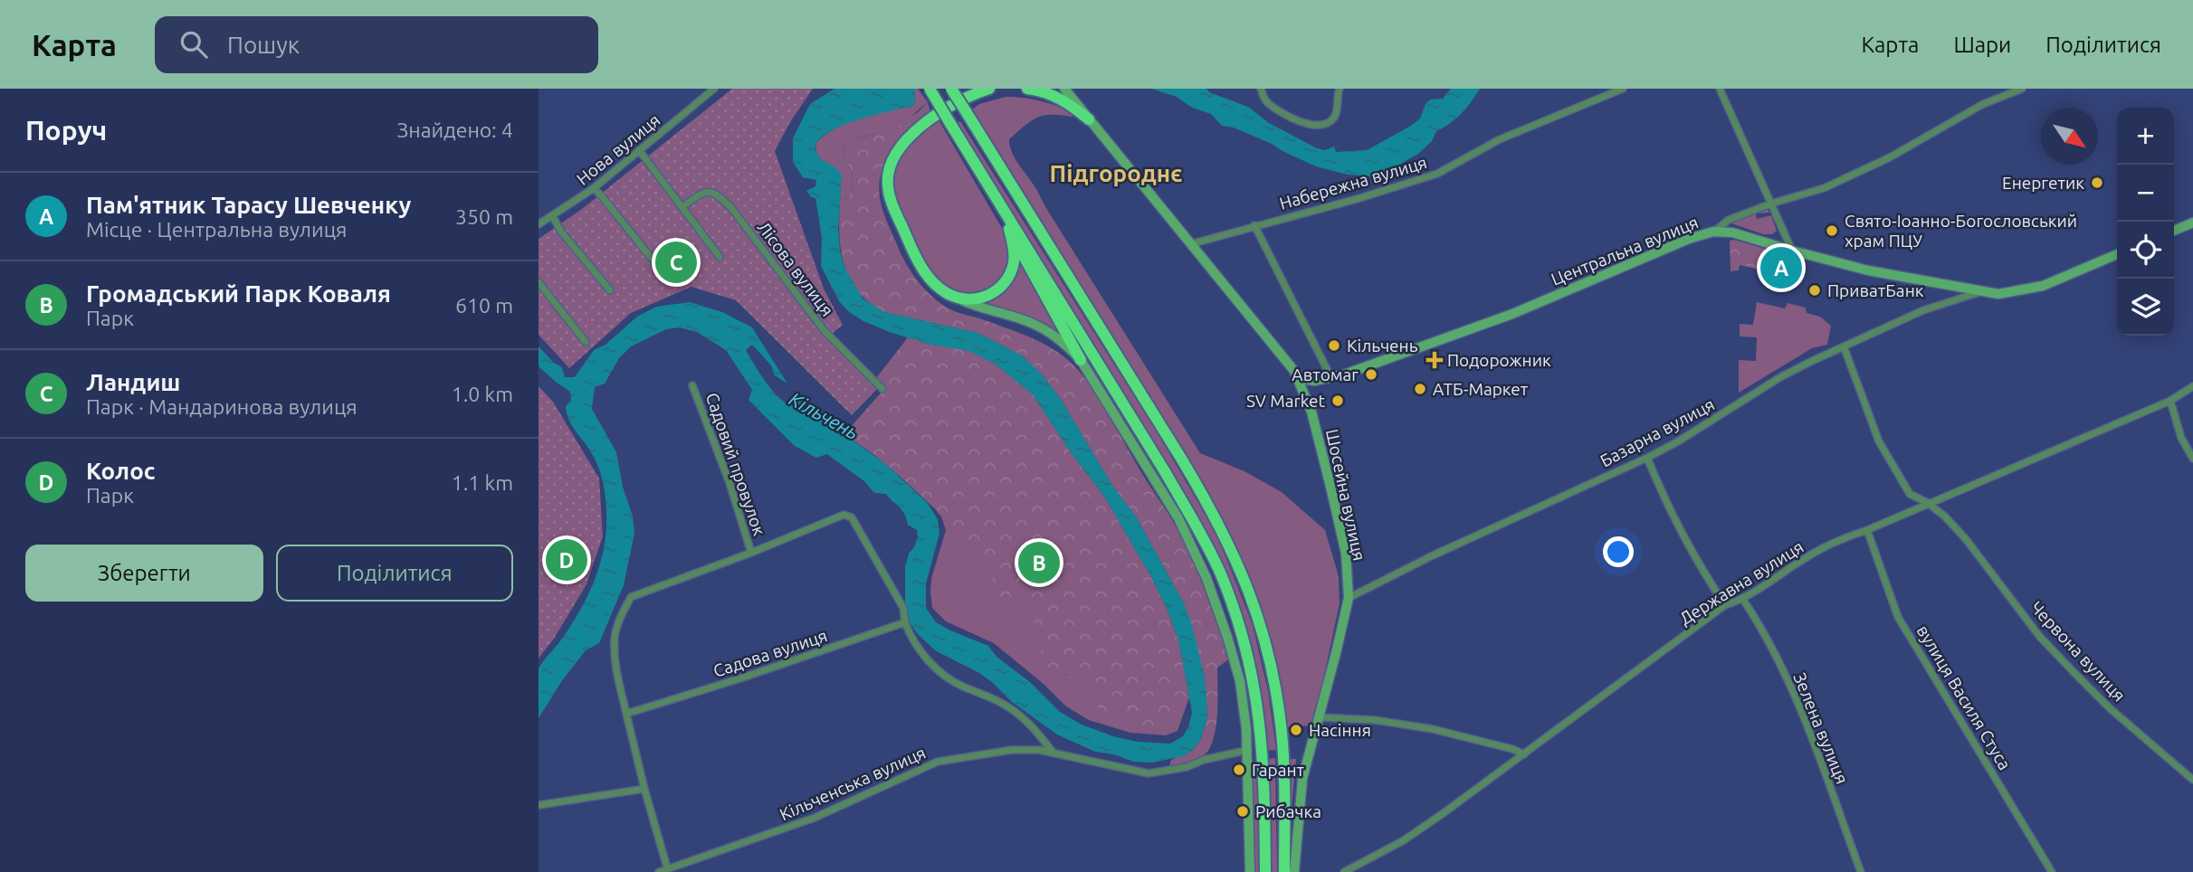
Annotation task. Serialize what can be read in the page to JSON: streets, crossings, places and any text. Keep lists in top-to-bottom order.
{
  "streets": {
    "main road": ["Центральна вулиця", "Шосейна вулиця"],
    "street": [
      "Нова вулиця",
      "Набережна вулиця",
      "Лісова вулиця",
      "Базарна вулиця",
      "Садовий провулок",
      "Державна вулиця",
      "Червона вулиця",
      "Садова вулиця",
      "вулиця Василя Стуса",
      "Зелена вулиця",
      "Кільченська вулиця"
    ]
  },
  "crossings": [
    ["Набережна вулиця", "Шосейна вулиця"],
    ["Центральна вулиця", "Базарна вулиця"],
    ["Центральна вулиця", "Шосейна вулиця"],
    ["Базарна вулиця", "Шосейна вулиця"],
    ["Базарна вулиця", "Червона вулиця"],
    ["Садовий провулок", "Садова вулиця"],
    ["Державна вулиця", "Червона вулиця"],
    ["Державна вулиця", "вулиця Василя Стуса"],
    ["Державна вулиця", "Зелена вулиця"]
  ],
  "districts": ["Підгороднє"],
  "water": ["Кільчень"],
  "places": {
    "other": [
      "Енергетик",
      "Свято-Іоанно-Богословський храм ПЦУ",
      "ПриватБанк",
      "Кільчень",
      "Автомаг",
      "АТБ-Маркет",
      "SV Market",
      "Насіння",
      "Гарант",
      "Рибачка"
    ],
    "health": ["Подорожник"]
  },
  "north": "bottom right",
  "page": {
    "header": "Карта",
    "search": "Пошук",
    "nav": ["Карта", "Шари", "Поділитися"],
    "heading": ["Поруч", "Знайдено: 4"],
    "map_buttons": ["+", "−"],
    "list": [
      {
        "mark": "A",
        "name": "Пам'ятник Тарасу Шевченку",
        "note": "Місце · Центральна вулиця",
        "value": "350 m"
      },
      {
        "mark": "B",
        "name": "Громадський Парк Коваля",
        "note": "Парк",
        "value": "610 m"
      },
      {
        "mark": "C",
        "name": "Ландиш",
        "note": "Парк · Мандаринова вулиця",
        "value": "1.0 km"
      },
      {
        "mark": "D",
        "name": "Колос",
        "note": "Парк",
        "value": "1.1 km"
      }
    ],
    "pins": [
      "C",
      "A",
      "D",
      "B"
    ],
    "buttons": ["Зберегти", "Поділитися"]
  }
}
